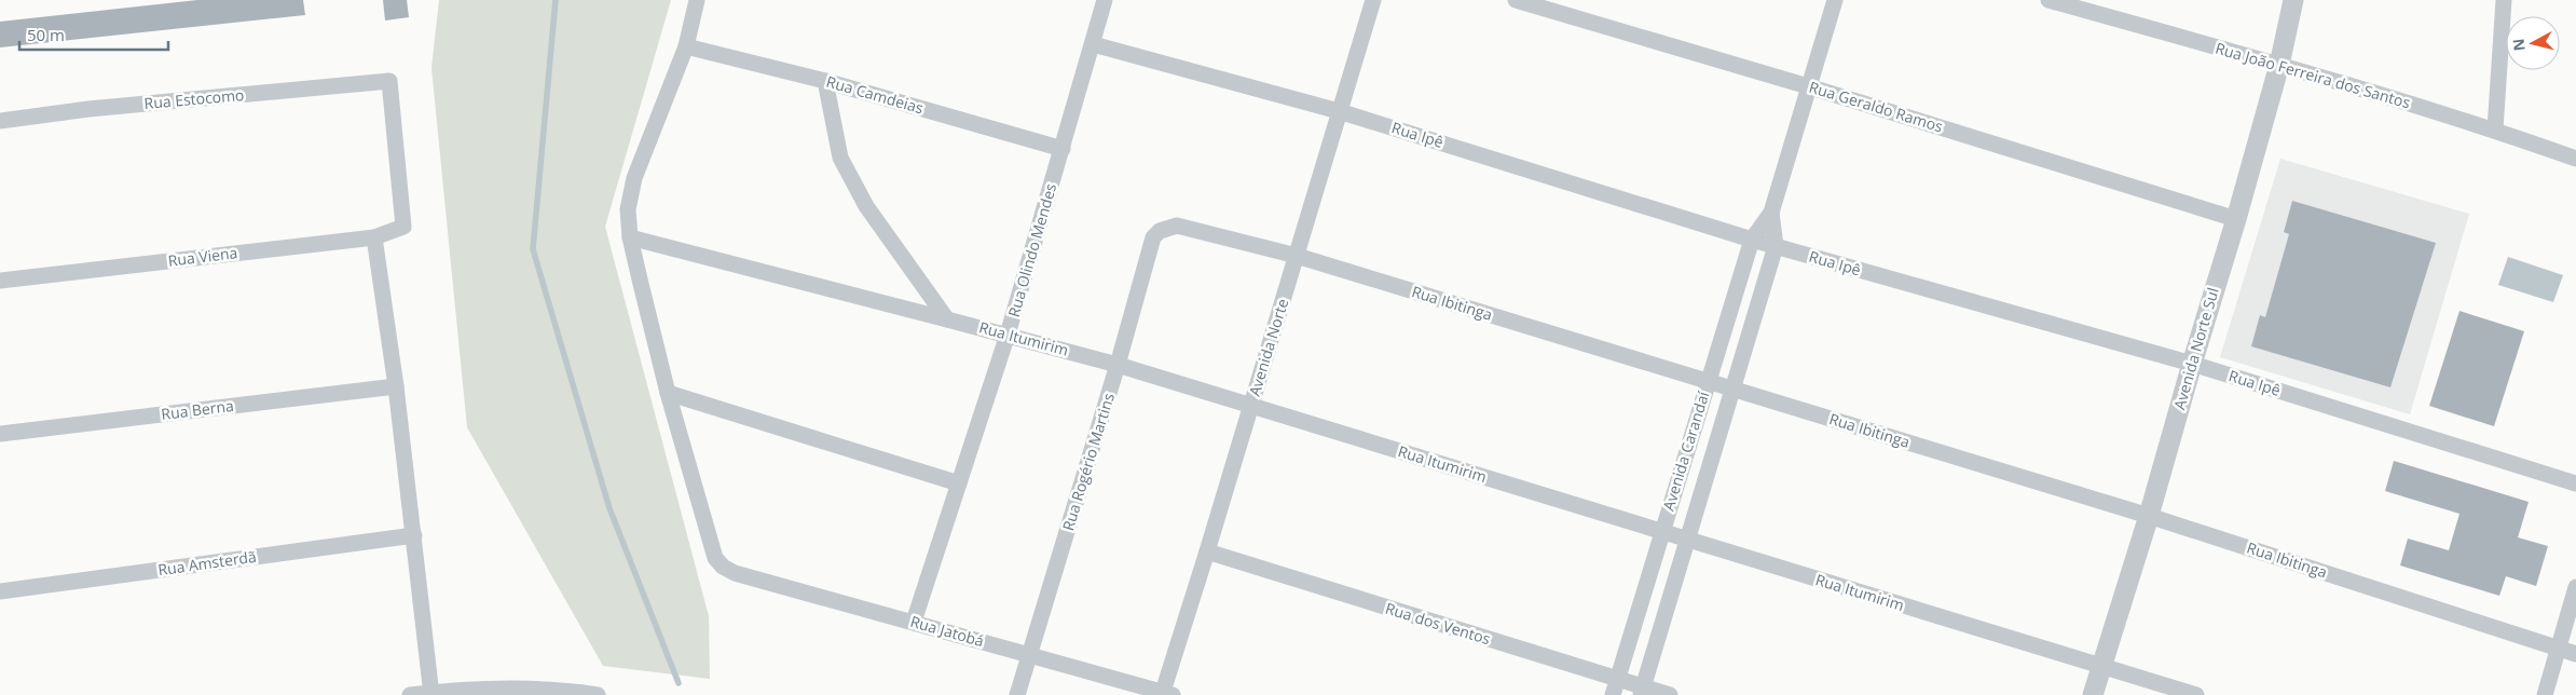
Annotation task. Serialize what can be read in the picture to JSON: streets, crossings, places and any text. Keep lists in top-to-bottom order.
{
  "streets": {
    "street": [
      "Rua João Ferreira dos Santos",
      "Rua Camdeias",
      "Rua Estocomo",
      "Rua Geraldo Ramos",
      "Rua Ipê",
      "Rua Olindo Mendes",
      "Rua Viena",
      "Rua Ibitinga",
      "Rua Itumirim",
      "Avenida Norte",
      "Avenida Norte Sul",
      "Rua Berna",
      "Avenida Carandaí",
      "Rua Rogério Martins",
      "Rua Amsterdã",
      "Rua dos Ventos",
      "Rua Jatobá"
    ]
  },
  "crossings": [
    ["Rua João Ferreira dos Santos", "Avenida Norte Sul"],
    ["Rua Camdeias", "Rua Olindo Mendes"],
    ["Rua Estocomo", "Rua Viena"],
    ["Rua Geraldo Ramos", "Avenida Norte Sul"],
    ["Rua Geraldo Ramos", "Avenida Carandaí"],
    ["Rua Ipê", "Rua Olindo Mendes"],
    ["Rua Ipê", "Avenida Norte"],
    ["Rua Ipê", "Avenida Norte Sul"],
    ["Rua Ipê", "Avenida Carandaí"],
    ["Rua Olindo Mendes", "Rua Itumirim"],
    ["Rua Olindo Mendes", "Rua Jatobá"],
    ["Rua Ibitinga", "Avenida Norte"],
    ["Rua Ibitinga", "Avenida Norte Sul"],
    ["Rua Ibitinga", "Avenida Carandaí"],
    ["Rua Ibitinga", "Rua Rogério Martins"],
    ["Rua Itumirim", "Avenida Norte"],
    ["Rua Itumirim", "Avenida Norte Sul"],
    ["Rua Itumirim", "Avenida Carandaí"],
    ["Rua Itumirim", "Rua Rogério Martins"],
    ["Avenida Norte", "Rua dos Ventos"],
    ["Avenida Norte", "Rua Jatobá"],
    ["Avenida Carandaí", "Rua dos Ventos"],
    ["Rua Rogério Martins", "Rua Jatobá"]
  ],
  "scale_bar": "50 m",
  "north": "left"
}
